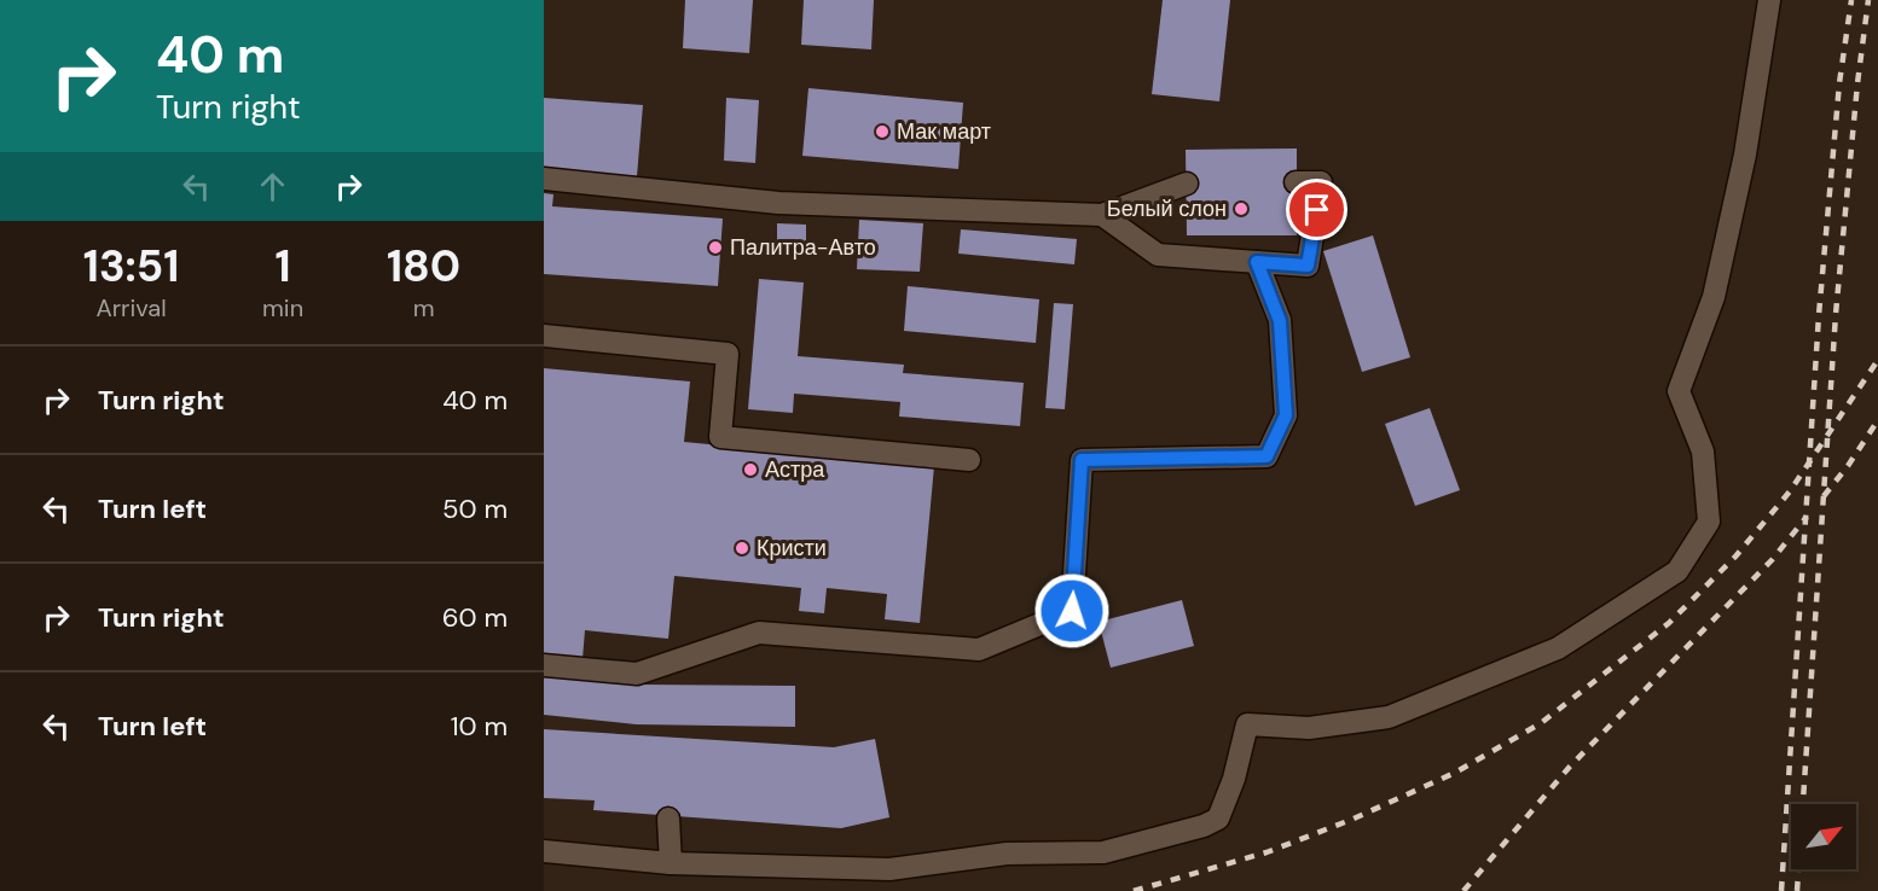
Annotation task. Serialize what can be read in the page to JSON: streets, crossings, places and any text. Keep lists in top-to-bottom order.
{
  "places": [
    "Мак март",
    "Белый слон",
    "Палитра-Авто",
    "Астра",
    "Кристи"
  ],
  "north": "top right",
  "page": {
    "turn": ["40 m", "Turn right"],
    "eta": [
      "13:51",
      "Arrival",
      "1",
      "min",
      "180",
      "m"
    ],
    "list": [
      {
        "name": "Turn right",
        "value": "40 m"
      },
      {
        "name": "Turn left",
        "value": "50 m"
      },
      {
        "name": "Turn right",
        "value": "60 m"
      },
      {
        "name": "Turn left",
        "value": "10 m"
      }
    ]
  }
}
